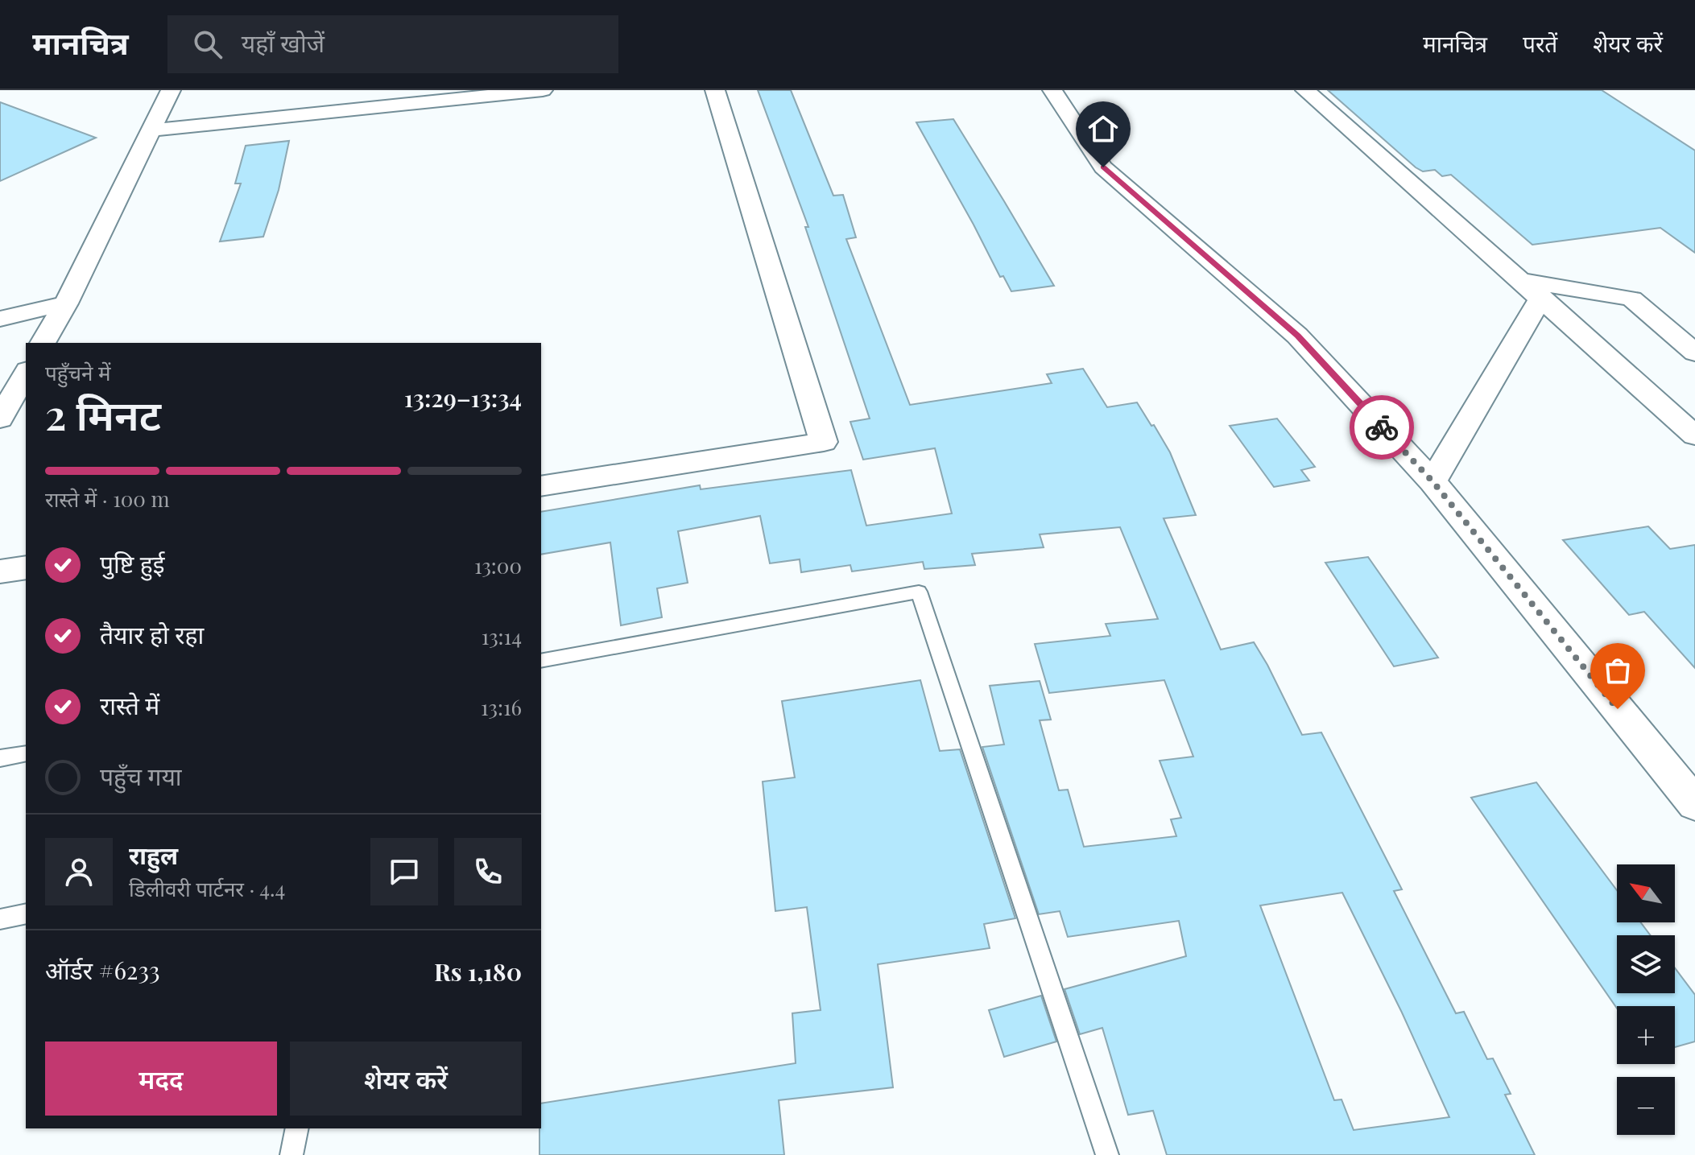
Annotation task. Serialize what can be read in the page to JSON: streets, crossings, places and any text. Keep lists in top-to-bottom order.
{
  "north": "top left",
  "page": {
    "header": "मानचित्र",
    "search": "यहाँ खोजें",
    "nav": ["मानचित्र", "परतें", "शेयर करें"],
    "heading": ["2 मिनट", "पहुँचने में", "13:29–13:34"],
    "panel": [
      "राहुल",
      "डिलीवरी पार्टनर · 4.4",
      "ऑर्डर #6233",
      "Rs 1,180"
    ],
    "bar": "रास्ते में · 100 m",
    "list": [
      ["पुष्टि हुई", "13:00"],
      ["तैयार हो रहा", "13:14"],
      ["रास्ते में", "13:16"],
      "पहुँच गया"
    ],
    "map_buttons": ["+", "−"],
    "buttons": ["मदद", "शेयर करें"]
  }
}
